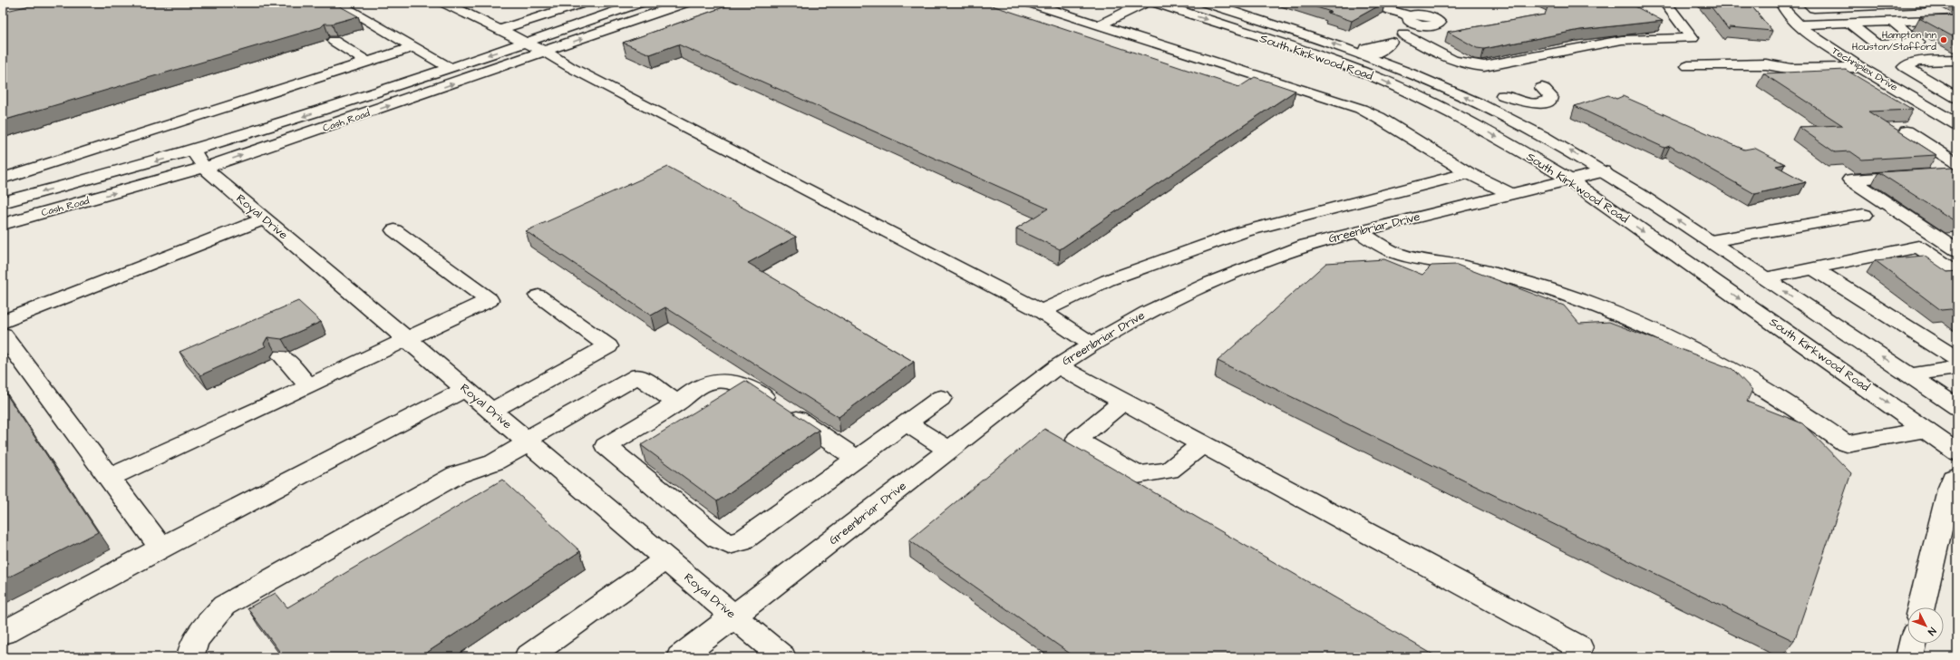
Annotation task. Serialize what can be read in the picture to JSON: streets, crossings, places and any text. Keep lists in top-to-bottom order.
{
  "streets": {
    "street": [
      "South Kirkwood Road",
      "Techniplex Drive",
      "Cash Road",
      "Royal Drive",
      "Greenbriar Drive"
    ]
  },
  "crossings": [
    ["South Kirkwood Road", "Greenbriar Drive"],
    ["Cash Road", "Royal Drive"],
    ["Royal Drive", "Greenbriar Drive"]
  ],
  "places": ["Hampton Inn Houston/Stafford"],
  "north": "bottom right"
}
